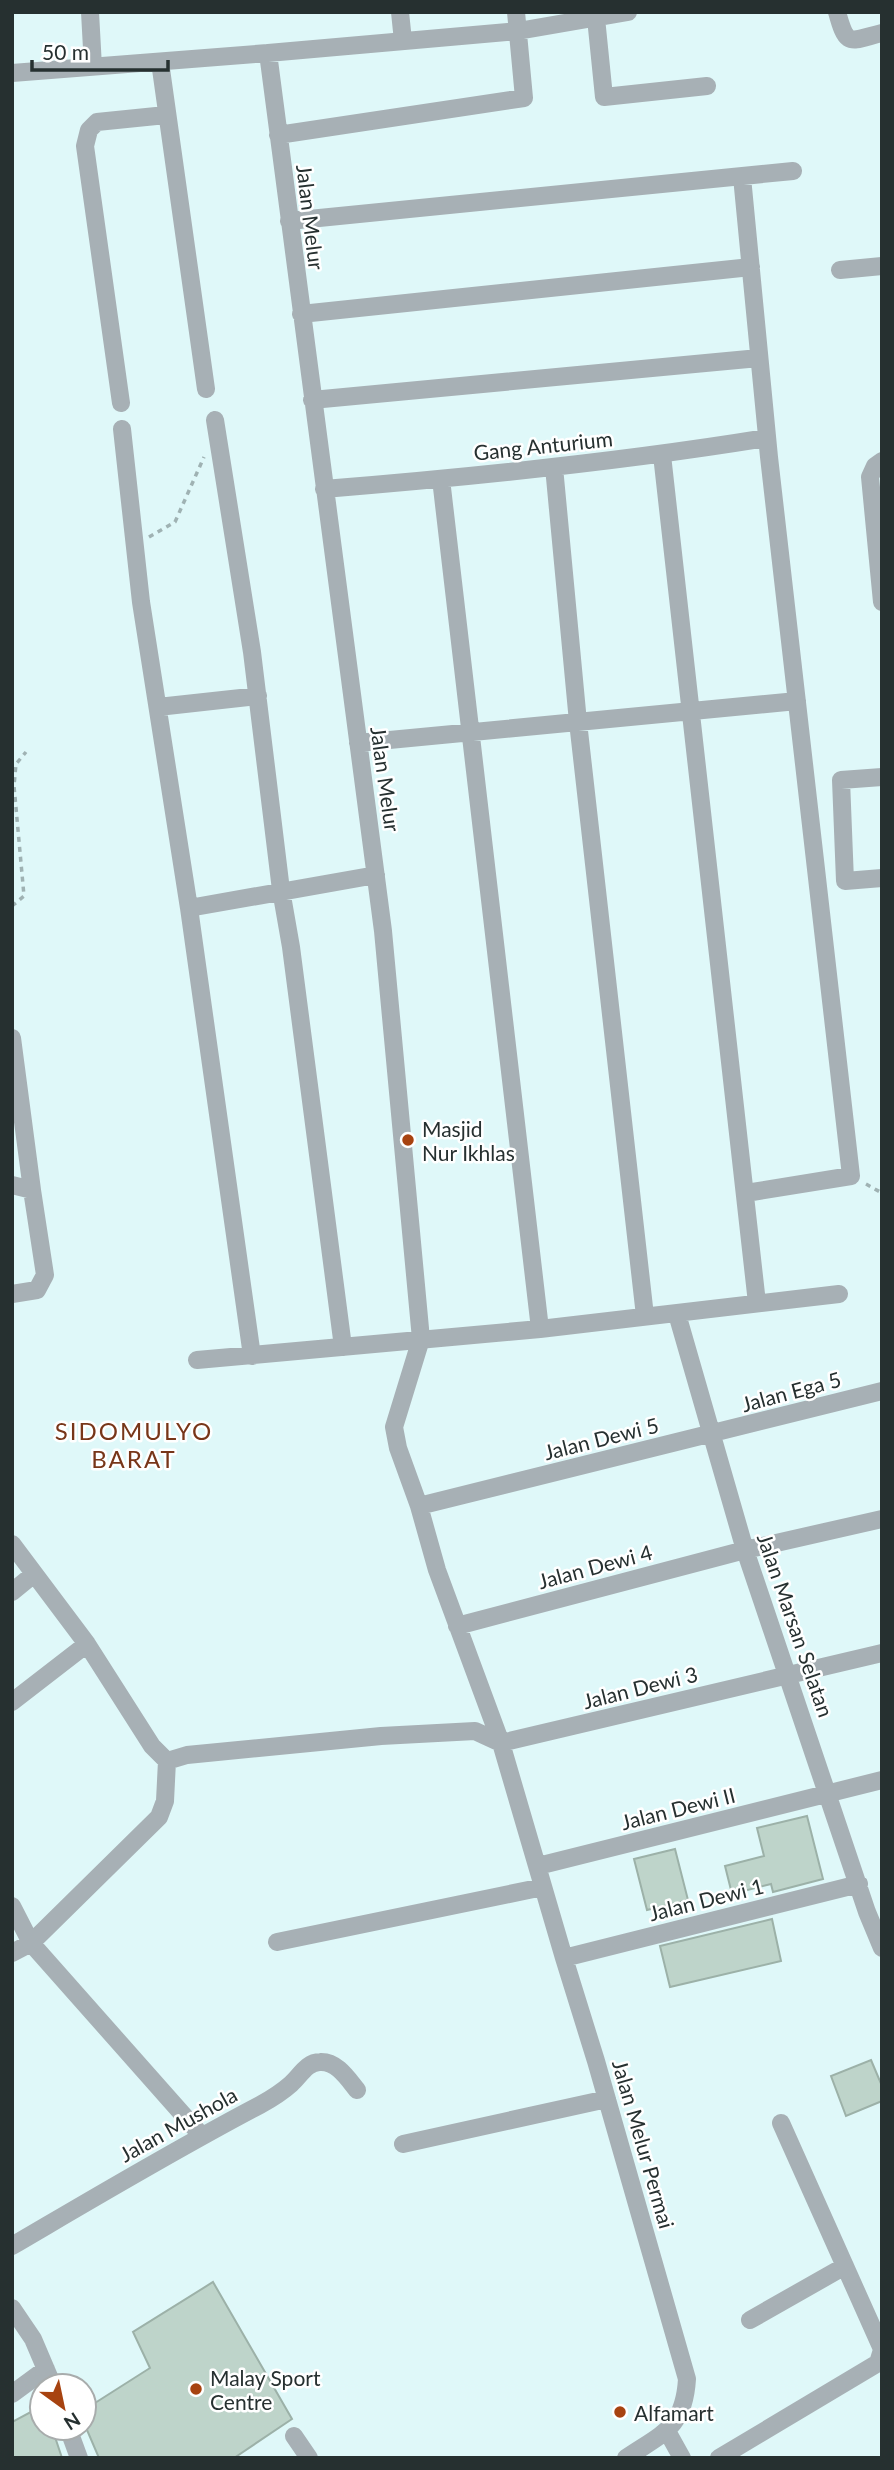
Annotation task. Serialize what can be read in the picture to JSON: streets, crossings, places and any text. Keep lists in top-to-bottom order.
{
  "streets": {
    "street": [
      "Jalan Melur",
      "Gang Anturium",
      "Jalan Ega 5",
      "Jalan Dewi 5",
      "Jalan Dewi 4",
      "Jalan Marsan Selatan",
      "Jalan Dewi 3",
      "Jalan Dewi II",
      "Jalan Dewi 1",
      "Jalan Mushola",
      "Jalan Melur Permai"
    ]
  },
  "crossings": [
    ["Jalan Melur", "Gang Anturium"],
    ["Jalan Melur", "Jalan Dewi 5"],
    ["Jalan Melur", "Jalan Dewi 4"],
    ["Jalan Melur", "Jalan Dewi 3"],
    ["Jalan Melur", "Jalan Melur Permai"],
    ["Jalan Ega 5", "Jalan Dewi 5"],
    ["Jalan Ega 5", "Jalan Marsan Selatan"],
    ["Jalan Dewi 5", "Jalan Marsan Selatan"],
    ["Jalan Dewi 4", "Jalan Marsan Selatan"],
    ["Jalan Marsan Selatan", "Jalan Dewi 3"],
    ["Jalan Marsan Selatan", "Jalan Dewi II"],
    ["Jalan Marsan Selatan", "Jalan Dewi 1"],
    ["Jalan Dewi 3", "Jalan Melur Permai"],
    ["Jalan Dewi II", "Jalan Melur Permai"],
    ["Jalan Dewi 1", "Jalan Melur Permai"]
  ],
  "districts": ["SIDOMULYO BARAT"],
  "places": ["Masjid Nur Ikhlas", "Malay Sport Centre", "Alfamart"],
  "scale_bar": "50 m",
  "north": "bottom right"
}
